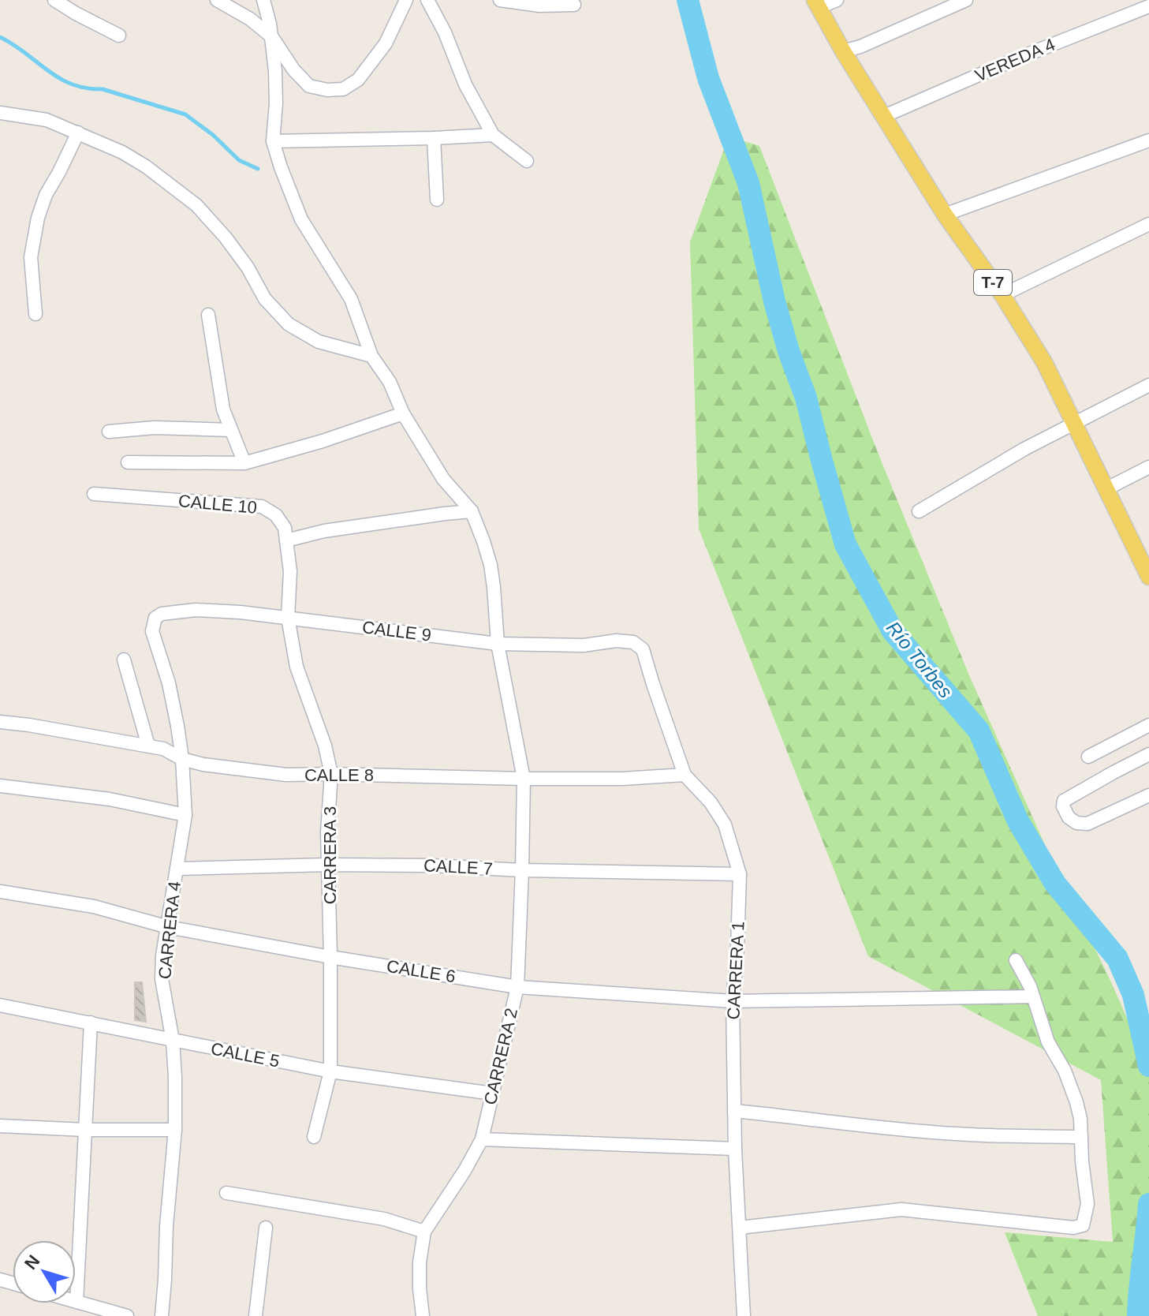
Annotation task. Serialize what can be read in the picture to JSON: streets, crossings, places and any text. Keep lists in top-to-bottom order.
{
  "streets": {
    "main road": ["T-7"],
    "street": [
      "VEREDA 4",
      "CALLE 10",
      "CALLE 9",
      "CALLE 8",
      "CARRERA 3",
      "CALLE 7",
      "CARRERA 4",
      "CARRERA 1",
      "CALLE 6",
      "CALLE 5",
      "CARRERA 2"
    ]
  },
  "crossings": [
    ["VEREDA 4", "T-7"],
    ["CALLE 10", "CARRERA 3"],
    ["CALLE 9", "CARRERA 3"],
    ["CALLE 9", "CARRERA 4"],
    ["CALLE 9", "CARRERA 1"],
    ["CALLE 9", "CARRERA 2"],
    ["CALLE 8", "CARRERA 3"],
    ["CALLE 8", "CARRERA 4"],
    ["CALLE 8", "CARRERA 1"],
    ["CALLE 8", "CARRERA 2"],
    ["CARRERA 3", "CALLE 7"],
    ["CARRERA 3", "CALLE 6"],
    ["CARRERA 3", "CALLE 5"],
    ["CALLE 7", "CARRERA 4"],
    ["CALLE 7", "CARRERA 1"],
    ["CALLE 7", "CARRERA 2"],
    ["CARRERA 4", "CALLE 6"],
    ["CARRERA 4", "CALLE 5"],
    ["CARRERA 1", "CALLE 6"],
    ["CALLE 6", "CARRERA 2"],
    ["CALLE 5", "CARRERA 2"]
  ],
  "water": ["Río Torbes"],
  "north": "top left"
}
